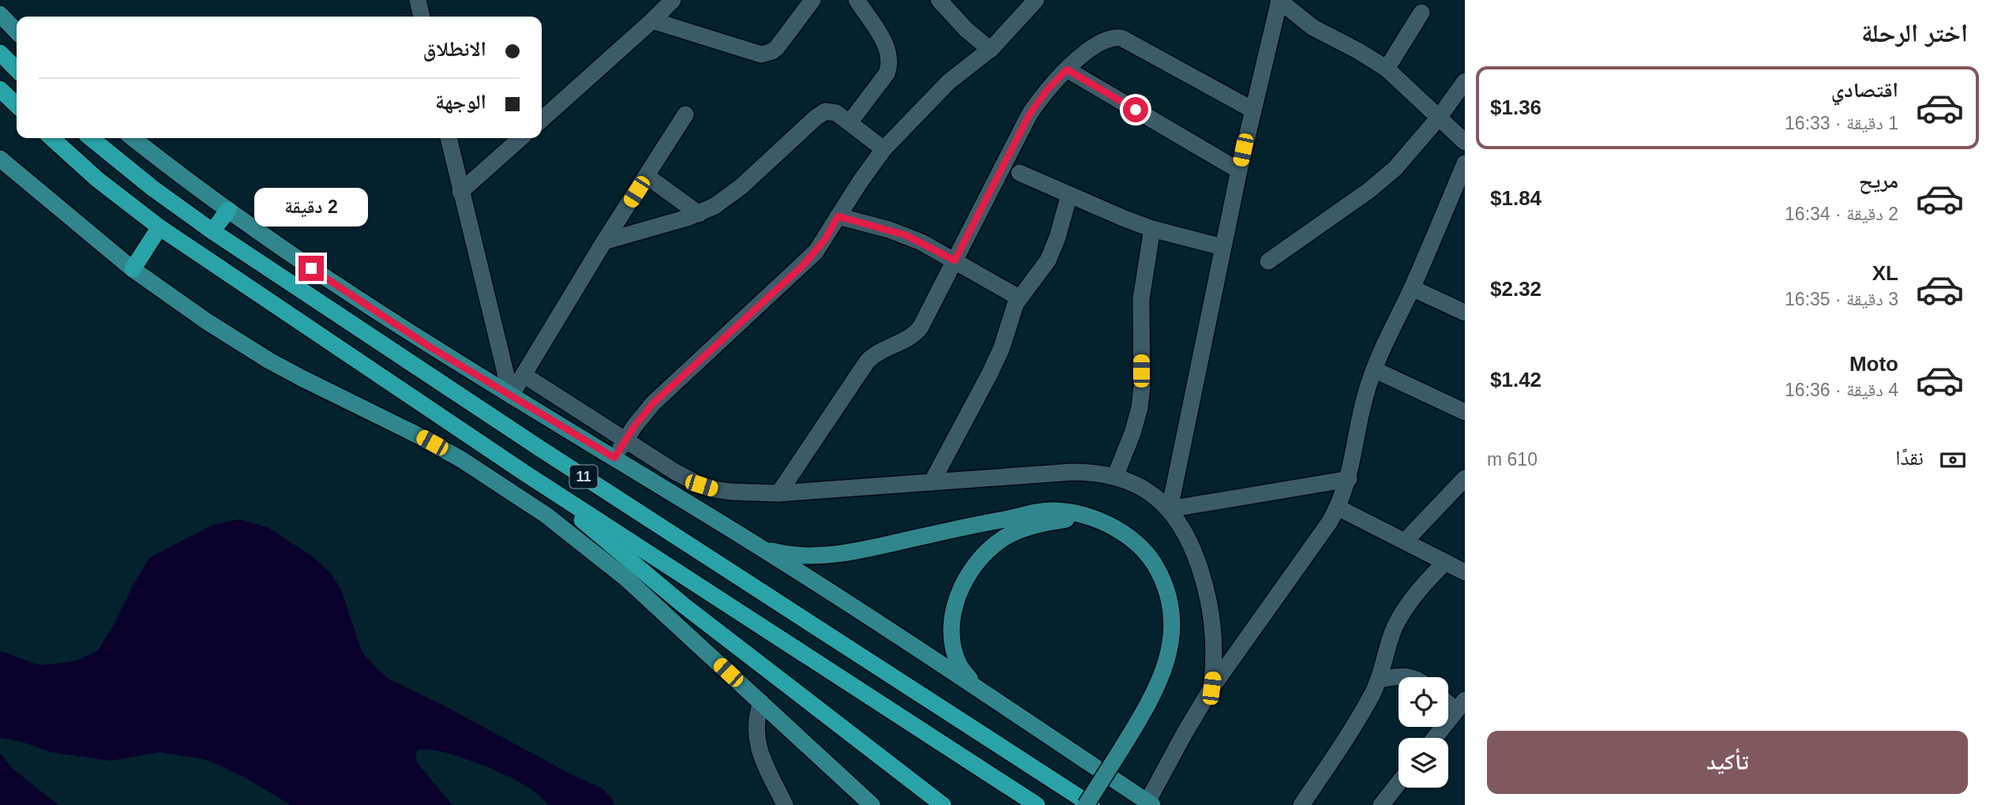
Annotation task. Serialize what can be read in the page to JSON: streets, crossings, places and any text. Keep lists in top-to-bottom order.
{
  "streets": {
    "highway": ["11"]
  },
  "page": {
    "heading": "اختر الرحلة",
    "banner": ["الانطلاق", "الوجهة"],
    "list": [
      {
        "name": "اقتصادي",
        "note": "1 دقيقة · 16:33",
        "value": "$1.36"
      },
      {
        "name": "مريح",
        "note": "2 دقيقة · 16:34",
        "value": "$1.84"
      },
      {
        "name": "XL",
        "note": "3 دقيقة · 16:35",
        "value": "$2.32"
      },
      {
        "name": "Moto",
        "note": "4 دقيقة · 16:36",
        "value": "$1.42"
      }
    ],
    "bubble": "2 دقيقة",
    "pay": ["نقدًا", "610 m"],
    "buttons": "تأكيد"
  }
}
